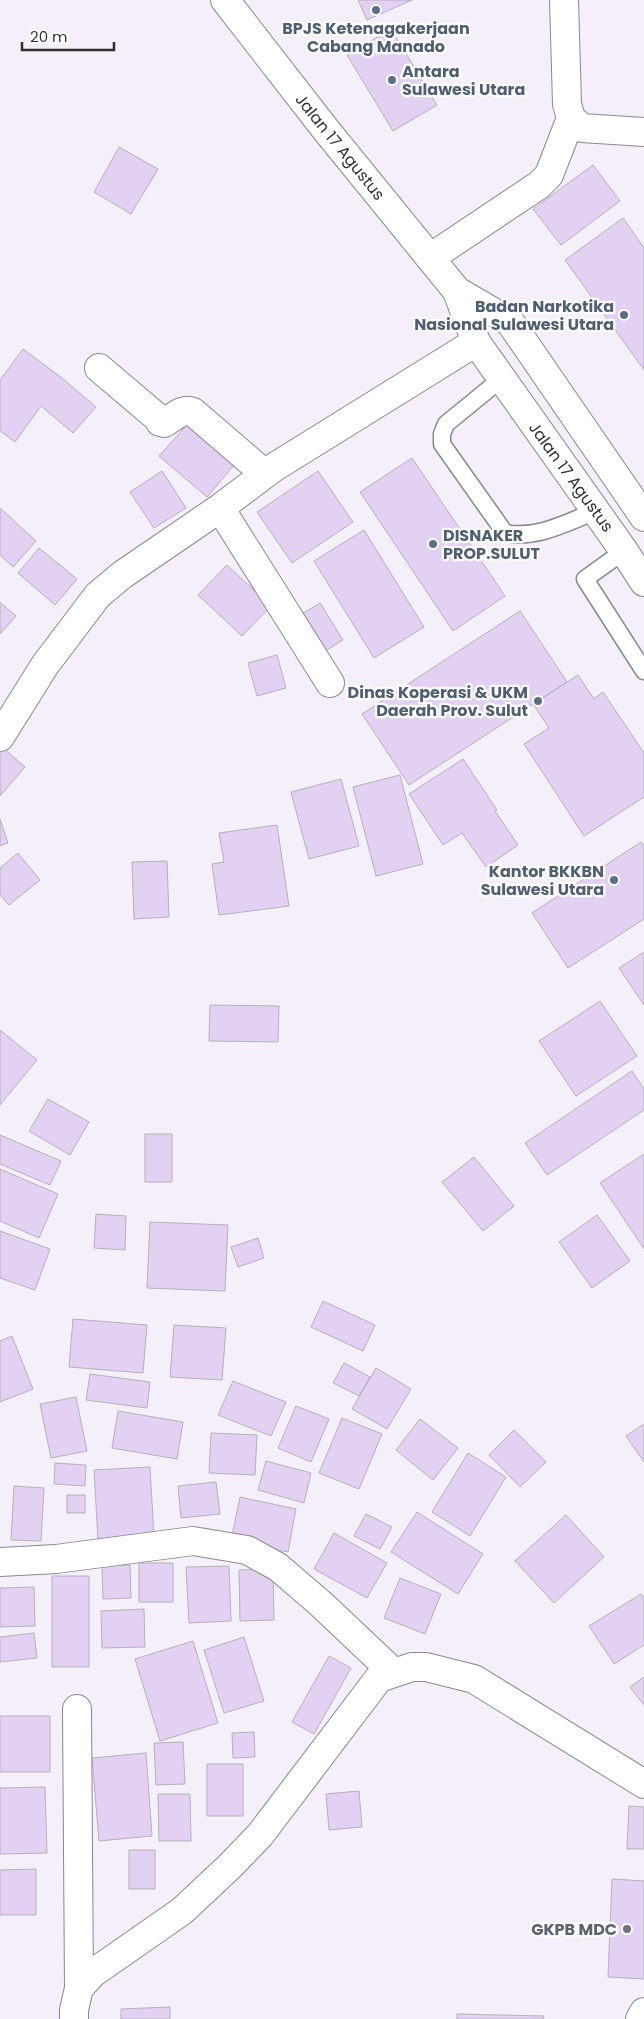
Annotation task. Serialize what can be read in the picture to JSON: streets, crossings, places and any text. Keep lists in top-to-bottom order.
{
  "streets": {
    "street": ["Jalan 17 Agustus"]
  },
  "places": [
    "BPJS Ketenagakerjaan Cabang Manado",
    "Antara Sulawesi Utara",
    "Badan Narkotika Nasional Sulawesi Utara",
    "DISNAKER PROP.SULUT",
    "Dinas Koperasi & UKM Daerah Prov. Sulut",
    "Kantor BKKBN Sulawesi Utara",
    "GKPB MDC"
  ],
  "scale_bar": "20 m"
}
